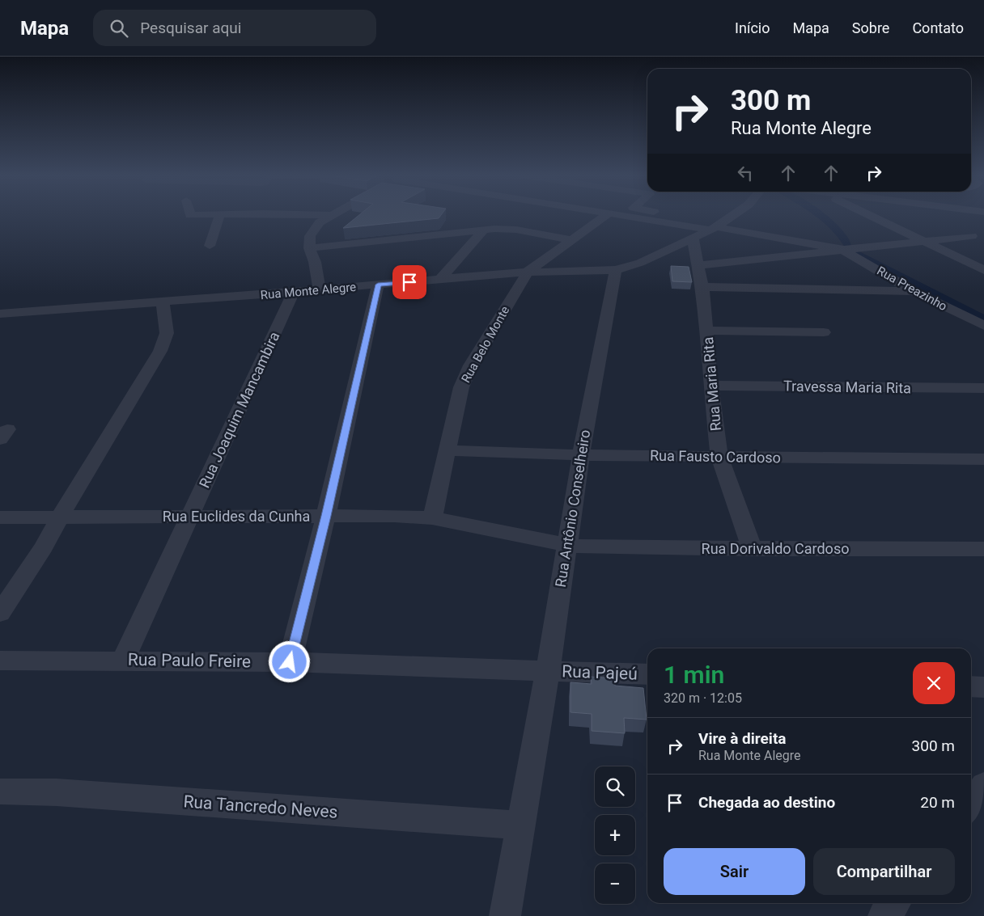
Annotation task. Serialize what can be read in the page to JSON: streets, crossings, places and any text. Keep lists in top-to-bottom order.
{
  "streets": {
    "street": [
      "Rua Preazinho",
      "Rua Monte Alegre",
      "Rua Belo Monte",
      "Rua Maria Rita",
      "Travessa Maria Rita",
      "Rua Joaquim Mancambira",
      "Rua Fausto Cardoso",
      "Rua Antônio Conselheiro",
      "Rua Euclides da Cunha",
      "Rua Dorivaldo Cardoso",
      "Rua Paulo Freire",
      "Rua Pajeú",
      "Rua Tancredo Neves"
    ]
  },
  "crossings": [
    ["Rua Monte Alegre", "Rua Belo Monte"],
    ["Rua Monte Alegre", "Rua Joaquim Mancambira"],
    ["Rua Monte Alegre", "Rua Antônio Conselheiro"],
    ["Rua Belo Monte", "Rua Fausto Cardoso"],
    ["Rua Belo Monte", "Rua Euclides da Cunha"],
    ["Rua Maria Rita", "Travessa Maria Rita"],
    ["Rua Maria Rita", "Rua Fausto Cardoso"],
    ["Rua Maria Rita", "Rua Dorivaldo Cardoso"],
    ["Rua Joaquim Mancambira", "Rua Euclides da Cunha"],
    ["Rua Joaquim Mancambira", "Rua Paulo Freire"],
    ["Rua Fausto Cardoso", "Rua Antônio Conselheiro"],
    ["Rua Antônio Conselheiro", "Rua Euclides da Cunha"],
    ["Rua Antônio Conselheiro", "Rua Dorivaldo Cardoso"],
    ["Rua Antônio Conselheiro", "Rua Paulo Freire"],
    ["Rua Antônio Conselheiro", "Rua Pajeú"],
    ["Rua Antônio Conselheiro", "Rua Tancredo Neves"],
    ["Rua Euclides da Cunha", "Rua Dorivaldo Cardoso"],
    ["Rua Paulo Freire", "Rua Pajeú"]
  ],
  "page": {
    "header": "Mapa",
    "search": "Pesquisar aqui",
    "nav": [
      "Início",
      "Mapa",
      "Sobre",
      "Contato"
    ],
    "turn": ["300 m", "Rua Monte Alegre"],
    "heading": ["1 min", "320 m · 12:05"],
    "list": [
      {
        "name": "Vire à direita",
        "note": "Rua Monte Alegre",
        "value": "300 m"
      },
      {
        "name": "Chegada ao destino",
        "value": "20 m"
      }
    ],
    "map_buttons": ["+", "−"],
    "buttons": ["Sair", "Compartilhar"]
  }
}
